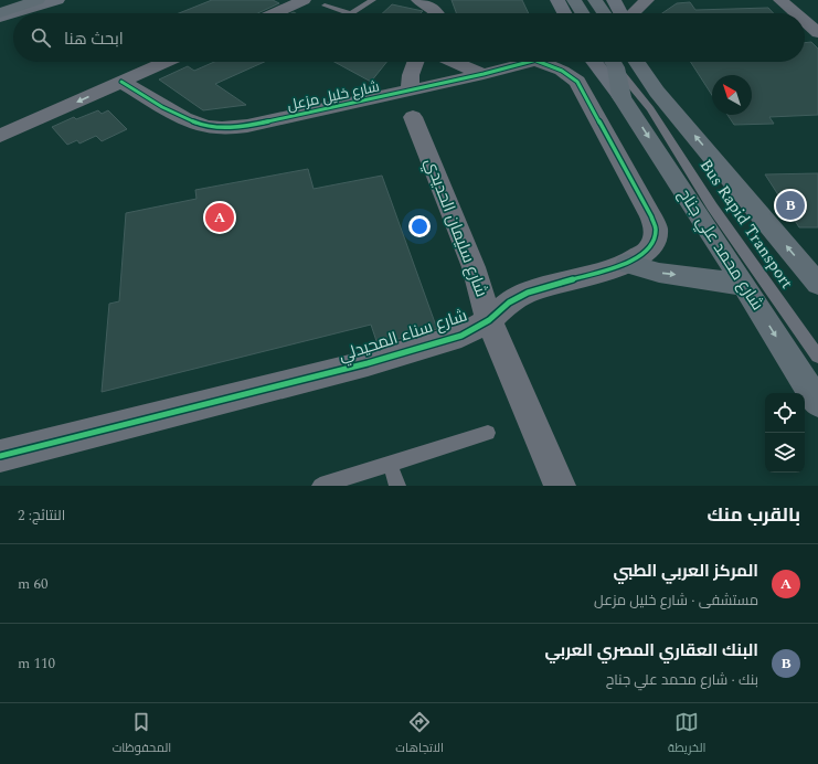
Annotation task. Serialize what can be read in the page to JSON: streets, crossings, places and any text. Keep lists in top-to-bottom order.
{
  "streets": {
    "main road": ["شارع محمد علي جناح"],
    "street": ["شارع خليل مزعل", "شارع سليمان الحديدي", "شارع سناء المحيدلي"],
    "lane": ["Bus Rapid Transport"]
  },
  "crossings": [
    ["شارع سليمان الحديدي", "شارع سناء المحيدلي"]
  ],
  "north": "top left",
  "page": {
    "search": "ابحث هنا",
    "pins": ["B", "A"],
    "heading": ["بالقرب منك", "النتائج: 2"],
    "list": [
      {
        "mark": "A",
        "name": "المركز العربي الطبي",
        "note": "مستشفى · شارع خليل مزعل",
        "value": "60 m"
      },
      {
        "mark": "B",
        "name": "البنك العقاري المصري العربي",
        "note": "بنك · شارع محمد علي جناح",
        "value": "110 m"
      }
    ],
    "nav": ["الخريطة", "الاتجاهات", "المحفوظات"]
  }
}
